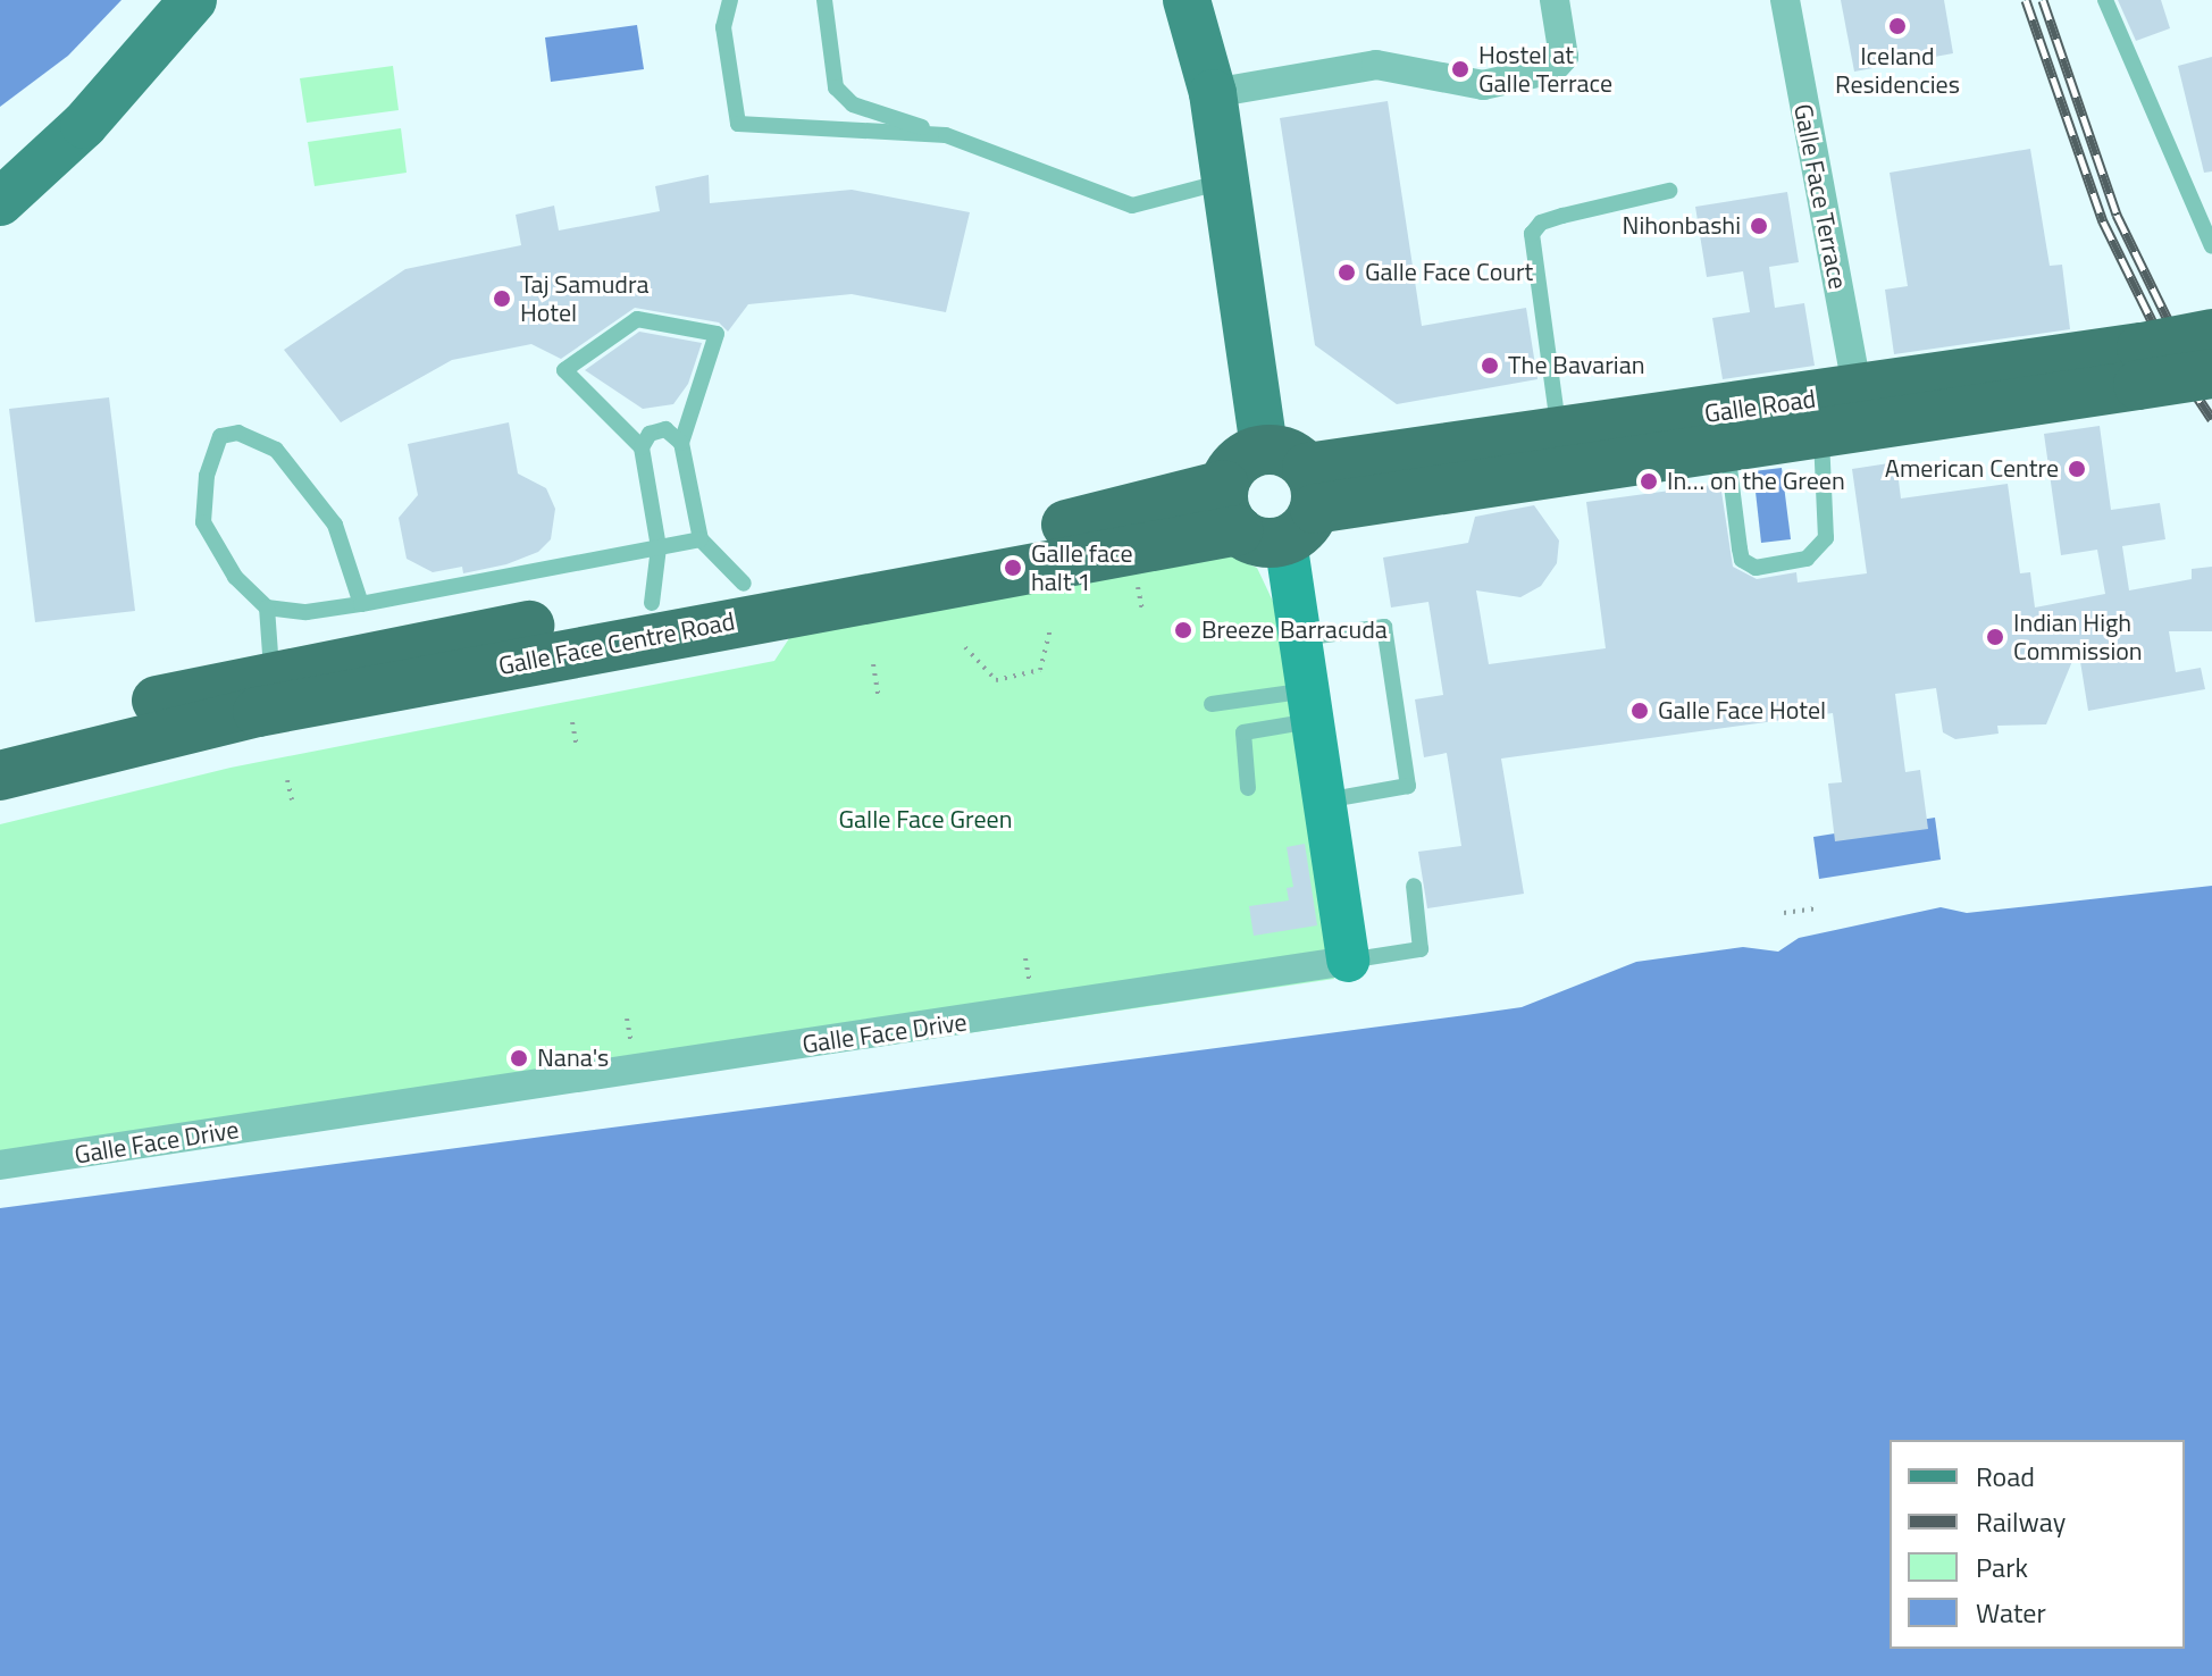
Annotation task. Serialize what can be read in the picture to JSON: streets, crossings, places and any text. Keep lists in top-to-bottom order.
{
  "streets": {
    "highway": ["Galle Road", "Galle Face Centre Road"],
    "street": ["Galle Face Terrace", "Galle Face Drive"]
  },
  "crossings": [
    ["Galle Face Terrace", "Galle Road"]
  ],
  "parks": ["Galle Face Green"],
  "places": [
    "Iceland Residencies",
    "Hostel at Galle Terrace",
    "Nihonbashi",
    "Galle Face Court",
    "Taj Samudra Hotel",
    "The Bavarian",
    "American Centre",
    "In… on the Green",
    "Galle face halt 1",
    "Breeze Barracuda",
    "Indian High Commission",
    "Galle Face Hotel",
    "Nana's"
  ],
  "legend": [
    "Road",
    "Railway",
    "Park",
    "Water"
  ]
}
